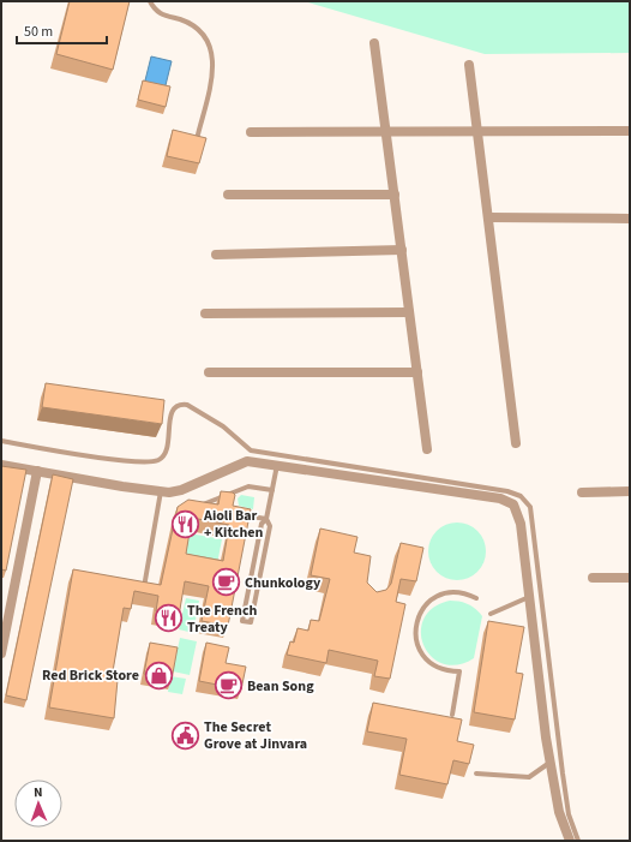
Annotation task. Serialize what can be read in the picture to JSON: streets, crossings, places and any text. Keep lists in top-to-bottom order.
{
  "places": {
    "restaurant": ["Aioli Bar + Kitchen", "The French Treaty"],
    "cafe": ["Chunkology", "Bean Song"],
    "shop": ["Red Brick Store"],
    "public building": ["The Secret Grove at Jinvara"]
  },
  "scale_bar": "50 m",
  "north": "top"
}
